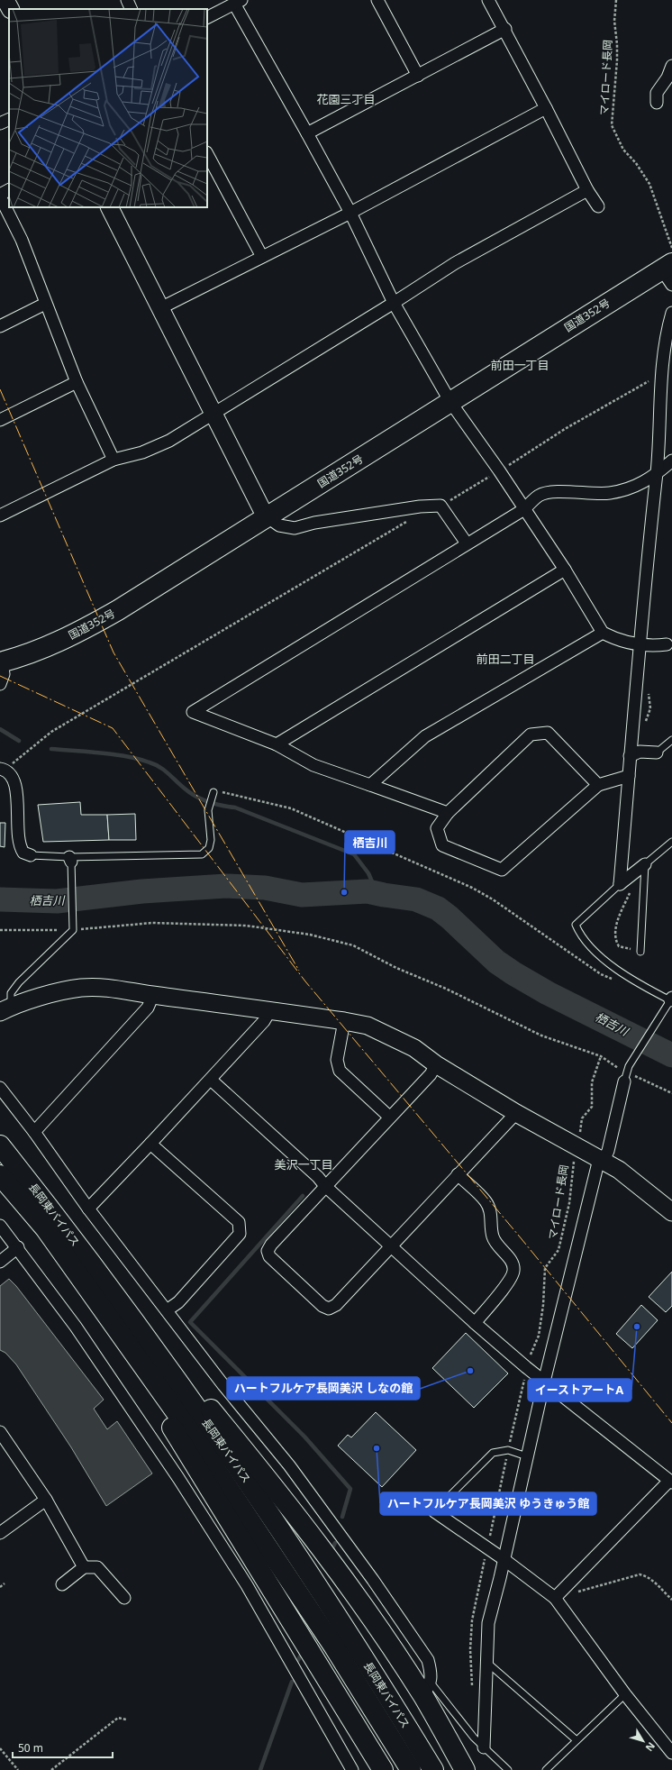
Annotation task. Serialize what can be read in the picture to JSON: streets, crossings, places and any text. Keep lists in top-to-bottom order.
{
  "streets": {
    "highway": ["国道352号", "長岡東バイパス"],
    "path": ["マイロード長岡"]
  },
  "districts": [
    "花園三丁目",
    "前田一丁目",
    "前田二丁目",
    "美沢一丁目"
  ],
  "water": ["栖吉川"],
  "places": [
    "栖吉川",
    "イーストアートA",
    "ハートフルケア長岡美沢 しなの館",
    "ハートフルケア長岡美沢 ゆうきゅう館"
  ],
  "scale_bar": "50 m",
  "north": "bottom right"
}
